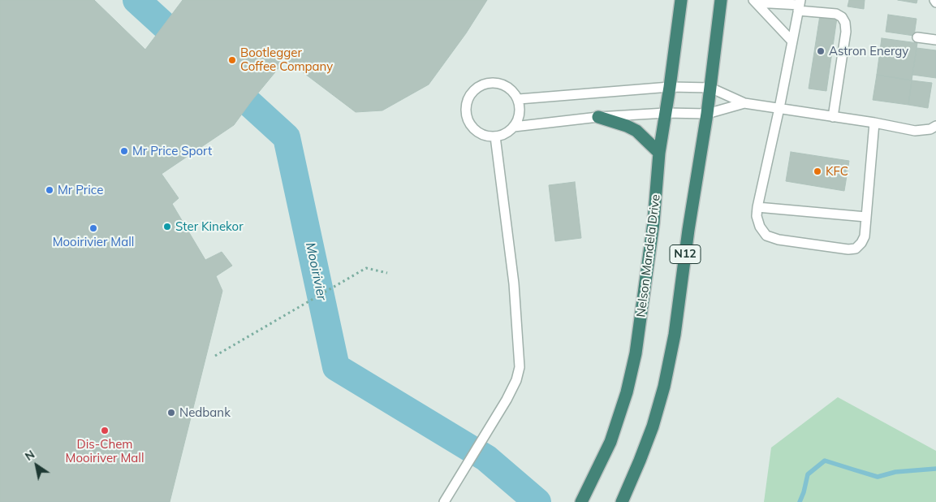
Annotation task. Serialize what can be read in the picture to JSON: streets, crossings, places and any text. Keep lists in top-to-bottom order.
{
  "streets": {
    "highway": ["N12", "Nelson Mandela Drive"]
  },
  "water": ["Mooirivier"],
  "places": [
    "Astron Energy",
    "Bootlegger Coffee Company",
    "Mr Price Sport",
    "KFC",
    "Mr Price",
    "Ster Kinekor",
    "Mooirivier Mall",
    "Nedbank",
    "Dis-Chem Mooiriver Mall"
  ],
  "north": "top left"
}
